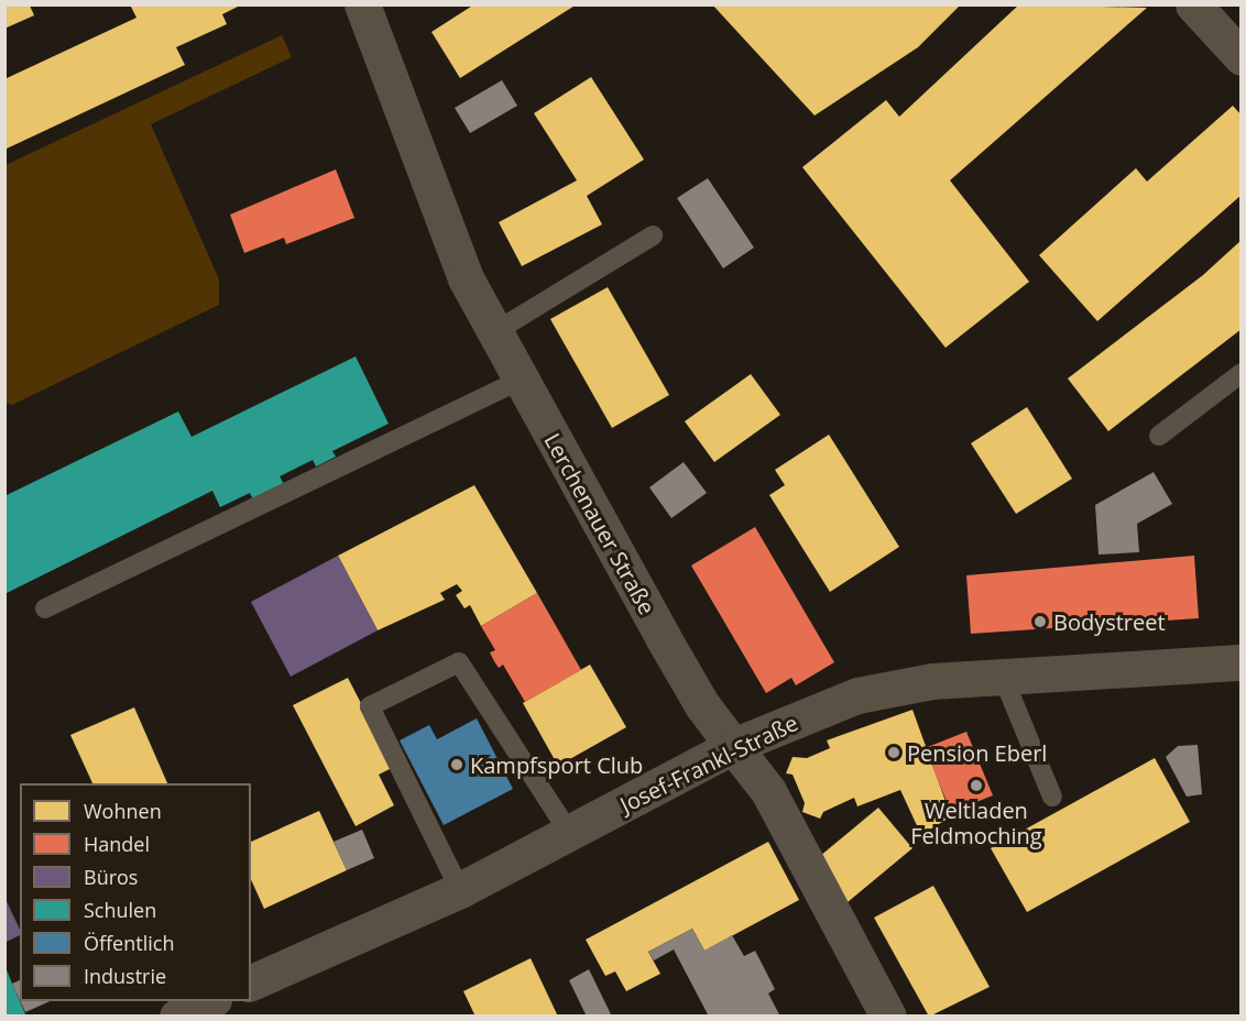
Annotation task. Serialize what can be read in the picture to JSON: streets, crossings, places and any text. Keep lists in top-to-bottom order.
{
  "streets": {
    "main road": ["Lerchenauer Straße", "Josef-Frankl-Straße"]
  },
  "crossings": [
    ["Lerchenauer Straße", "Josef-Frankl-Straße"]
  ],
  "places": [
    "Bodystreet",
    "Pension Eberl",
    "Kampfsport Club",
    "Weltladen Feldmoching"
  ],
  "legend": [
    "Wohnen",
    "Handel",
    "Büros",
    "Schulen",
    "Öffentlich",
    "Industrie"
  ]
}
